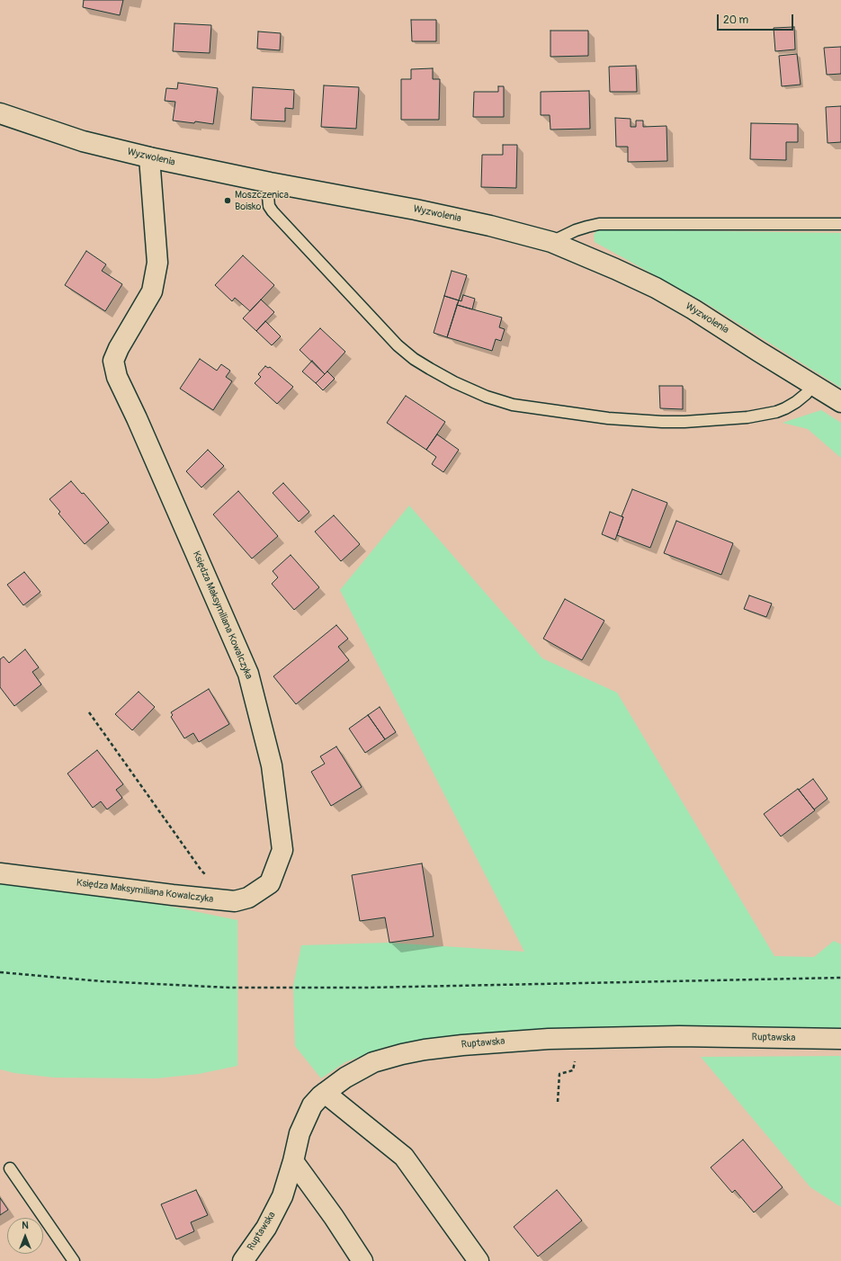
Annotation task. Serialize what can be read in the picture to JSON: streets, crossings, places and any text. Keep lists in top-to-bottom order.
{
  "streets": {
    "street": ["Wyzwolenia", "Księdza Maksymiliana Kowalczyka", "Ruptawska"]
  },
  "crossings": [
    ["Wyzwolenia", "Księdza Maksymiliana Kowalczyka"]
  ],
  "places": ["Moszczenica Boisko"],
  "scale_bar": "20 m",
  "north": "top"
}
